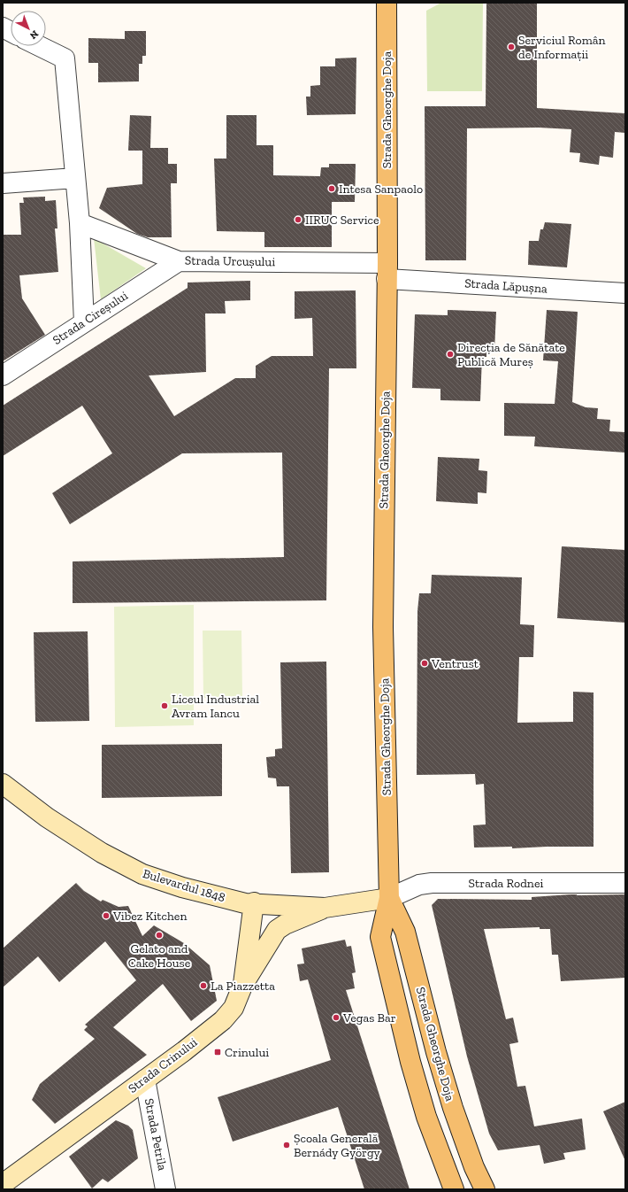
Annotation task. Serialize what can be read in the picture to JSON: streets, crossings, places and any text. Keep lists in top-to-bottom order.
{
  "streets": {
    "main road": ["Strada Gheorghe Doja"],
    "street": [
      "Strada Urcușului",
      "Strada Lăpușna",
      "Strada Cireșului",
      "Strada Rodnei",
      "Bulevardul 1848",
      "Strada Crinului",
      "Strada Petrila"
    ]
  },
  "crossings": [
    ["Strada Gheorghe Doja", "Strada Urcușului"],
    ["Strada Gheorghe Doja", "Strada Lăpușna"],
    ["Strada Gheorghe Doja", "Strada Rodnei"],
    ["Strada Gheorghe Doja", "Bulevardul 1848"],
    ["Strada Urcușului", "Strada Lăpușna"],
    ["Strada Urcușului", "Strada Cireșului"],
    ["Strada Rodnei", "Bulevardul 1848"],
    ["Bulevardul 1848", "Strada Crinului"],
    ["Strada Crinului", "Strada Petrila"]
  ],
  "places": {
    "other": [
      "Serviciul Român de Informații",
      "Intesa Sanpaolo",
      "IIRUC Service",
      "Direcția de Sănătate Publică Mureș",
      "Ventrust",
      "Liceul Industrial Avram Iancu",
      "Vibez Kitchen",
      "Gelato and Cake House",
      "La Piazzetta",
      "Vegas Bar",
      "Școala Generală Bernády György"
    ],
    "transit": ["Crinului"]
  },
  "north": "bottom right"
}
